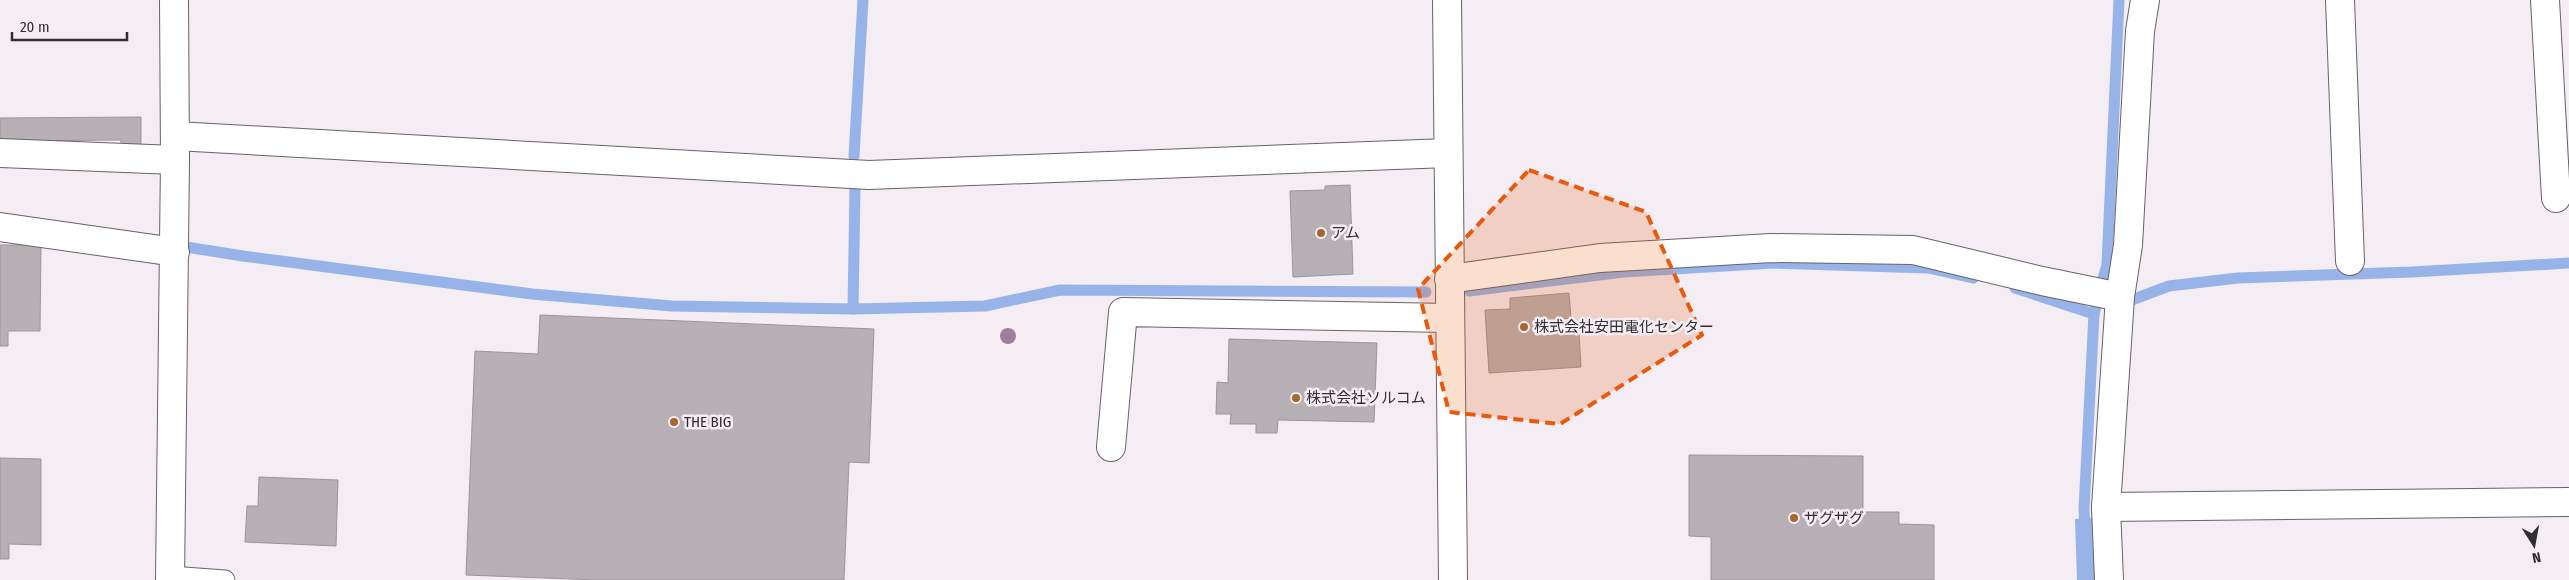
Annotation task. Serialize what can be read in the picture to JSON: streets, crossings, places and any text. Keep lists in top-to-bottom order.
{
  "places": [
    "アム",
    "株式会社安田電化センター",
    "株式会社ソルコム",
    "THE BIG",
    "ザグザグ"
  ],
  "scale_bar": "20 m",
  "north": "bottom"
}
